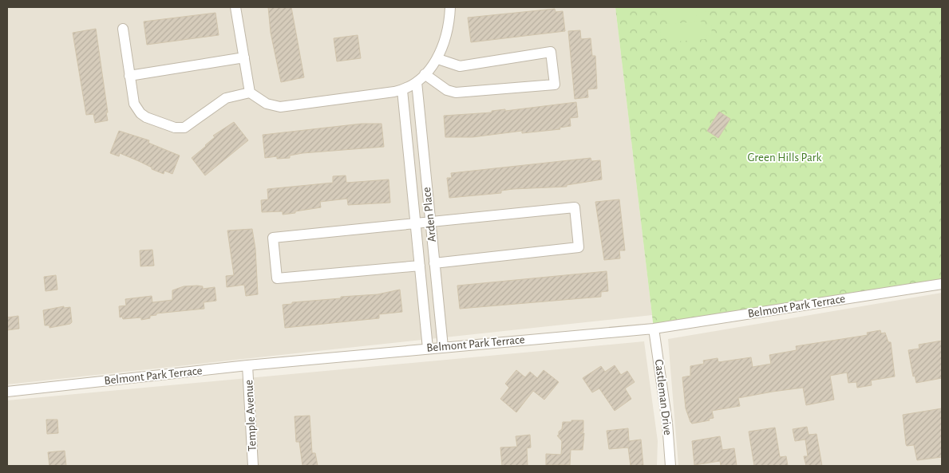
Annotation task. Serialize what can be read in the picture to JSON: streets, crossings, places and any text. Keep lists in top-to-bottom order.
{
  "streets": {
    "street": [
      "Arden Place",
      "Belmont Park Terrace",
      "Castleman Drive",
      "Temple Avenue"
    ]
  },
  "crossings": [
    ["Arden Place", "Belmont Park Terrace"],
    ["Belmont Park Terrace", "Castleman Drive"],
    ["Belmont Park Terrace", "Temple Avenue"]
  ],
  "parks": ["Green Hills Park"]
}
